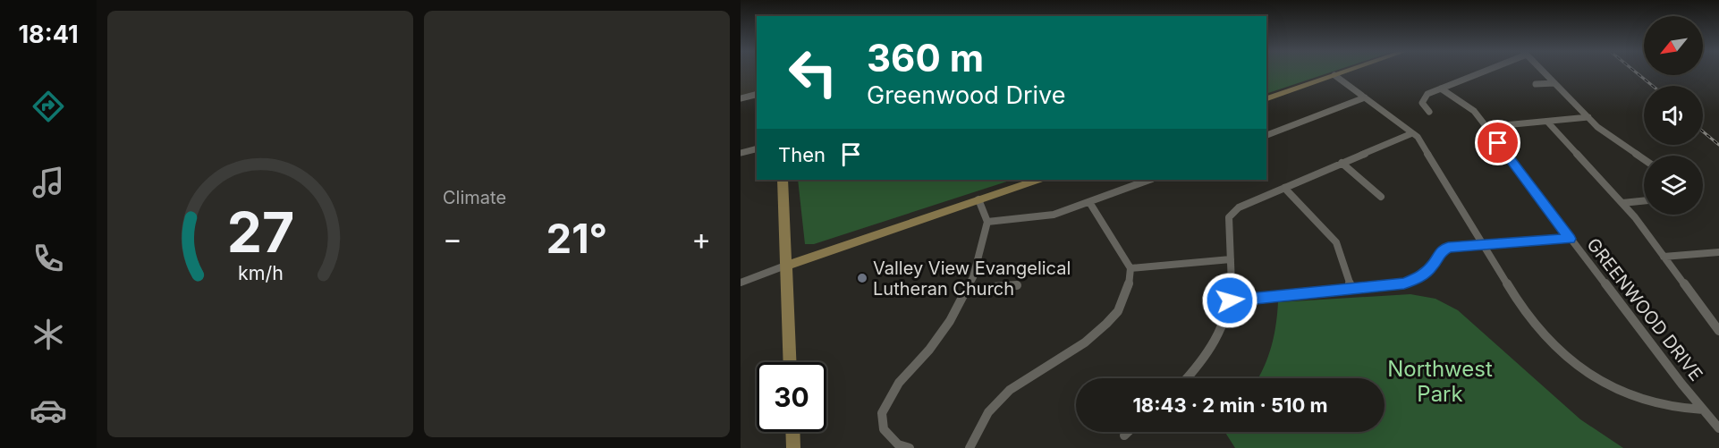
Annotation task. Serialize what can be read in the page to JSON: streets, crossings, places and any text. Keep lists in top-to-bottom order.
{
  "streets": {
    "street": ["GREENWOOD DRIVE"]
  },
  "parks": ["Northwest Park"],
  "places": ["Valley View Evangelical Lutheran Church"],
  "north": "bottom left",
  "page": {
    "tabs": "18:41",
    "tile": "Climate",
    "turn": ["360 m", "Greenwood Drive"],
    "then": "Then",
    "heat": ["−", "21°", "+"],
    "limit": "30",
    "trip": "18:43 · 2 min · 510 m",
    "gauge": ["27", "km/h"]
  }
}
